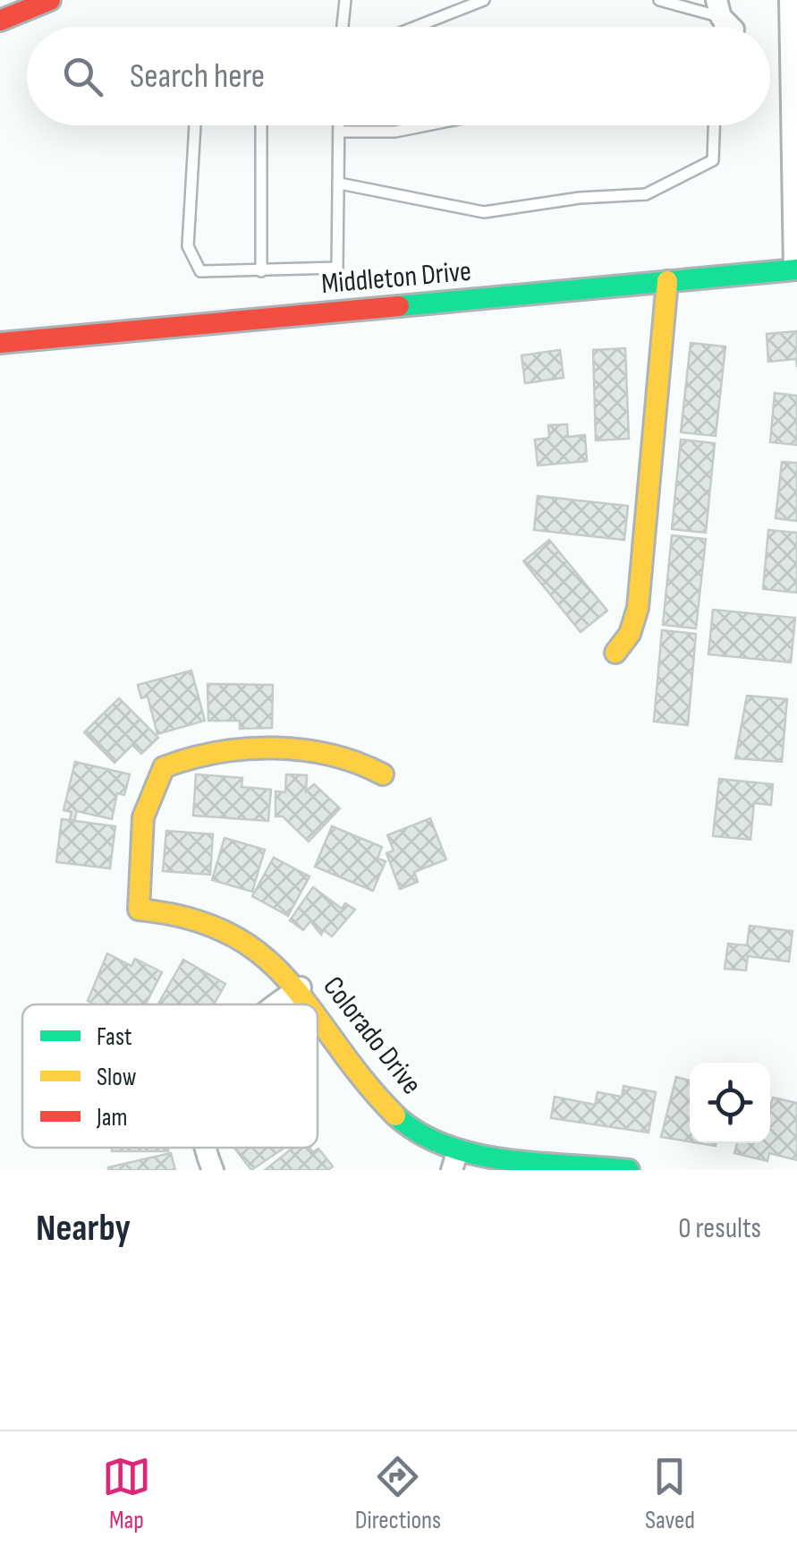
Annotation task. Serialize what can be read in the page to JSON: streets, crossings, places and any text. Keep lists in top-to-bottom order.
{
  "streets": {
    "street": ["Middleton Drive", "Colorado Drive"]
  },
  "legend": ["Fast", "Slow", "Jam"],
  "page": {
    "search": "Search here",
    "heading": ["Nearby", "0 results"],
    "nav": ["Map", "Directions", "Saved"]
  }
}
